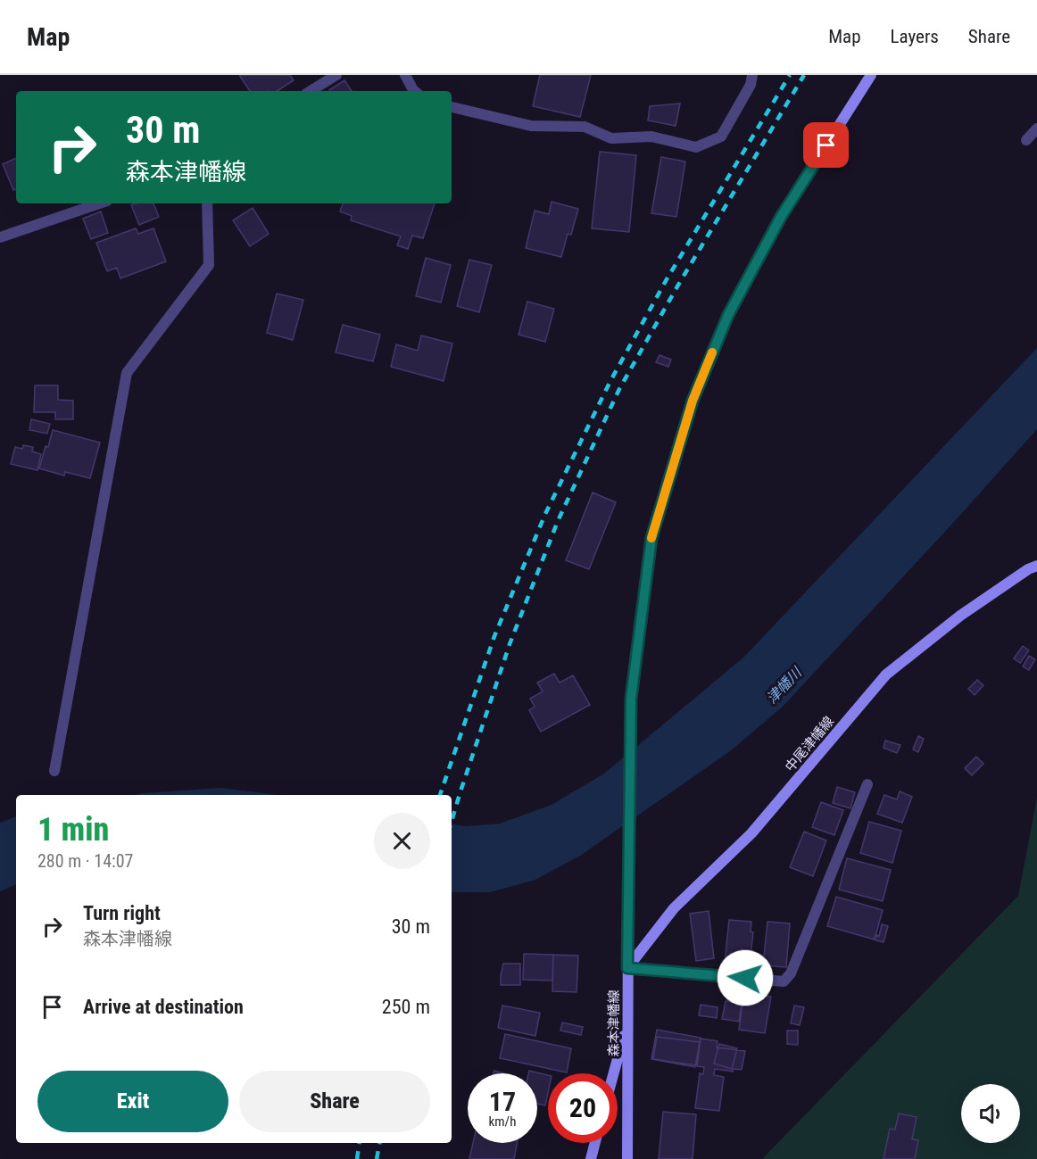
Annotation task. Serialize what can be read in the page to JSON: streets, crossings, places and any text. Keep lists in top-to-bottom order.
{
  "streets": {
    "main road": ["中尾津幡線", "森本津幡線"]
  },
  "crossings": [
    ["中尾津幡線", "森本津幡線"]
  ],
  "water": ["津幡川"],
  "page": {
    "header": "Map",
    "nav": ["Map", "Layers", "Share"],
    "turn": ["30 m", "森本津幡線"],
    "heading": ["1 min", "280 m · 14:07"],
    "list": [
      {
        "name": "Turn right",
        "note": "森本津幡線",
        "value": "30 m"
      },
      {
        "name": "Arrive at destination",
        "value": "250 m"
      }
    ],
    "buttons": ["Exit", "Share"],
    "speed": "17 km/h",
    "limit": "20"
  }
}
